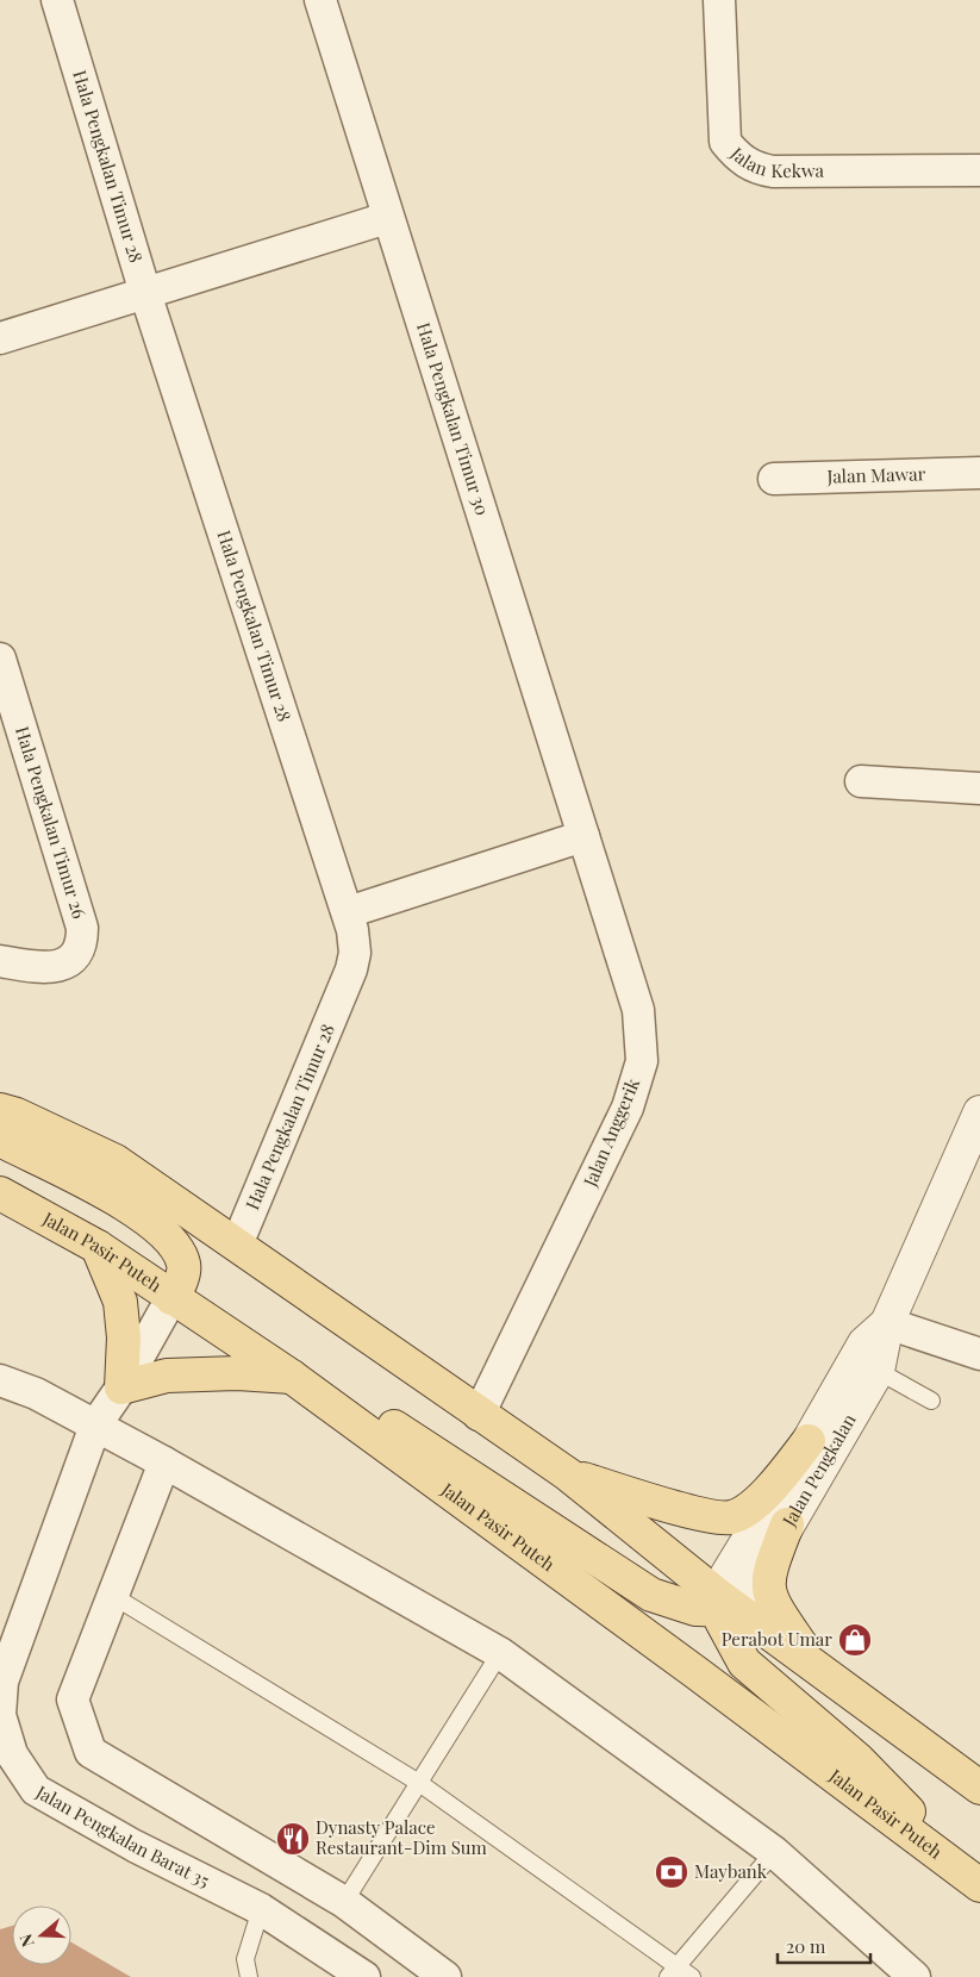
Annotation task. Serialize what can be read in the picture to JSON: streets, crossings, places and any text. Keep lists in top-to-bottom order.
{
  "streets": {
    "main road": ["Jalan Pasir Puteh"],
    "street": [
      "Jalan Kekwa",
      "Hala Pengkalan Timur 28",
      "Hala Pengkalan Timur 30",
      "Jalan Mawar",
      "Hala Pengkalan Timur 26",
      "Jalan Anggerik",
      "Jalan Pengkalan",
      "Jalan Pengkalan Barat 35"
    ]
  },
  "crossings": [
    ["Hala Pengkalan Timur 30", "Jalan Anggerik"],
    ["Jalan Pasir Puteh", "Jalan Pengkalan Barat 35"]
  ],
  "places": {
    "shop": ["Perabot Umar"],
    "restaurant": ["Dynasty Palace Restaurant-Dim Sum"],
    "bank": ["Maybank"]
  },
  "scale_bar": "20 m",
  "north": "left"
}
